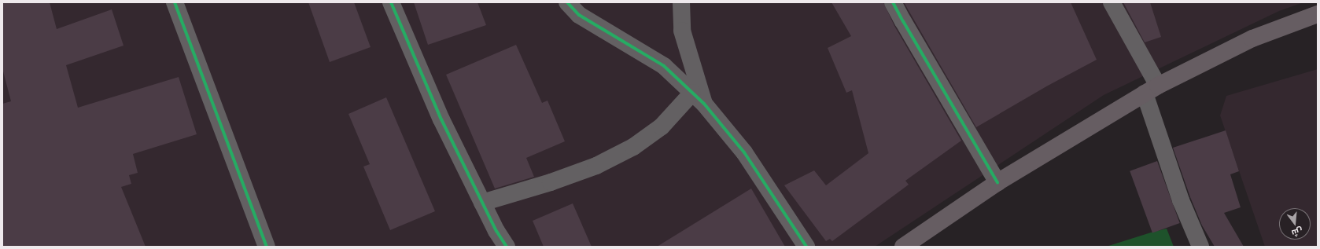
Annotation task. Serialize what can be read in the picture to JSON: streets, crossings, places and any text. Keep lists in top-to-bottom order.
{
  "north": "bottom"
}
